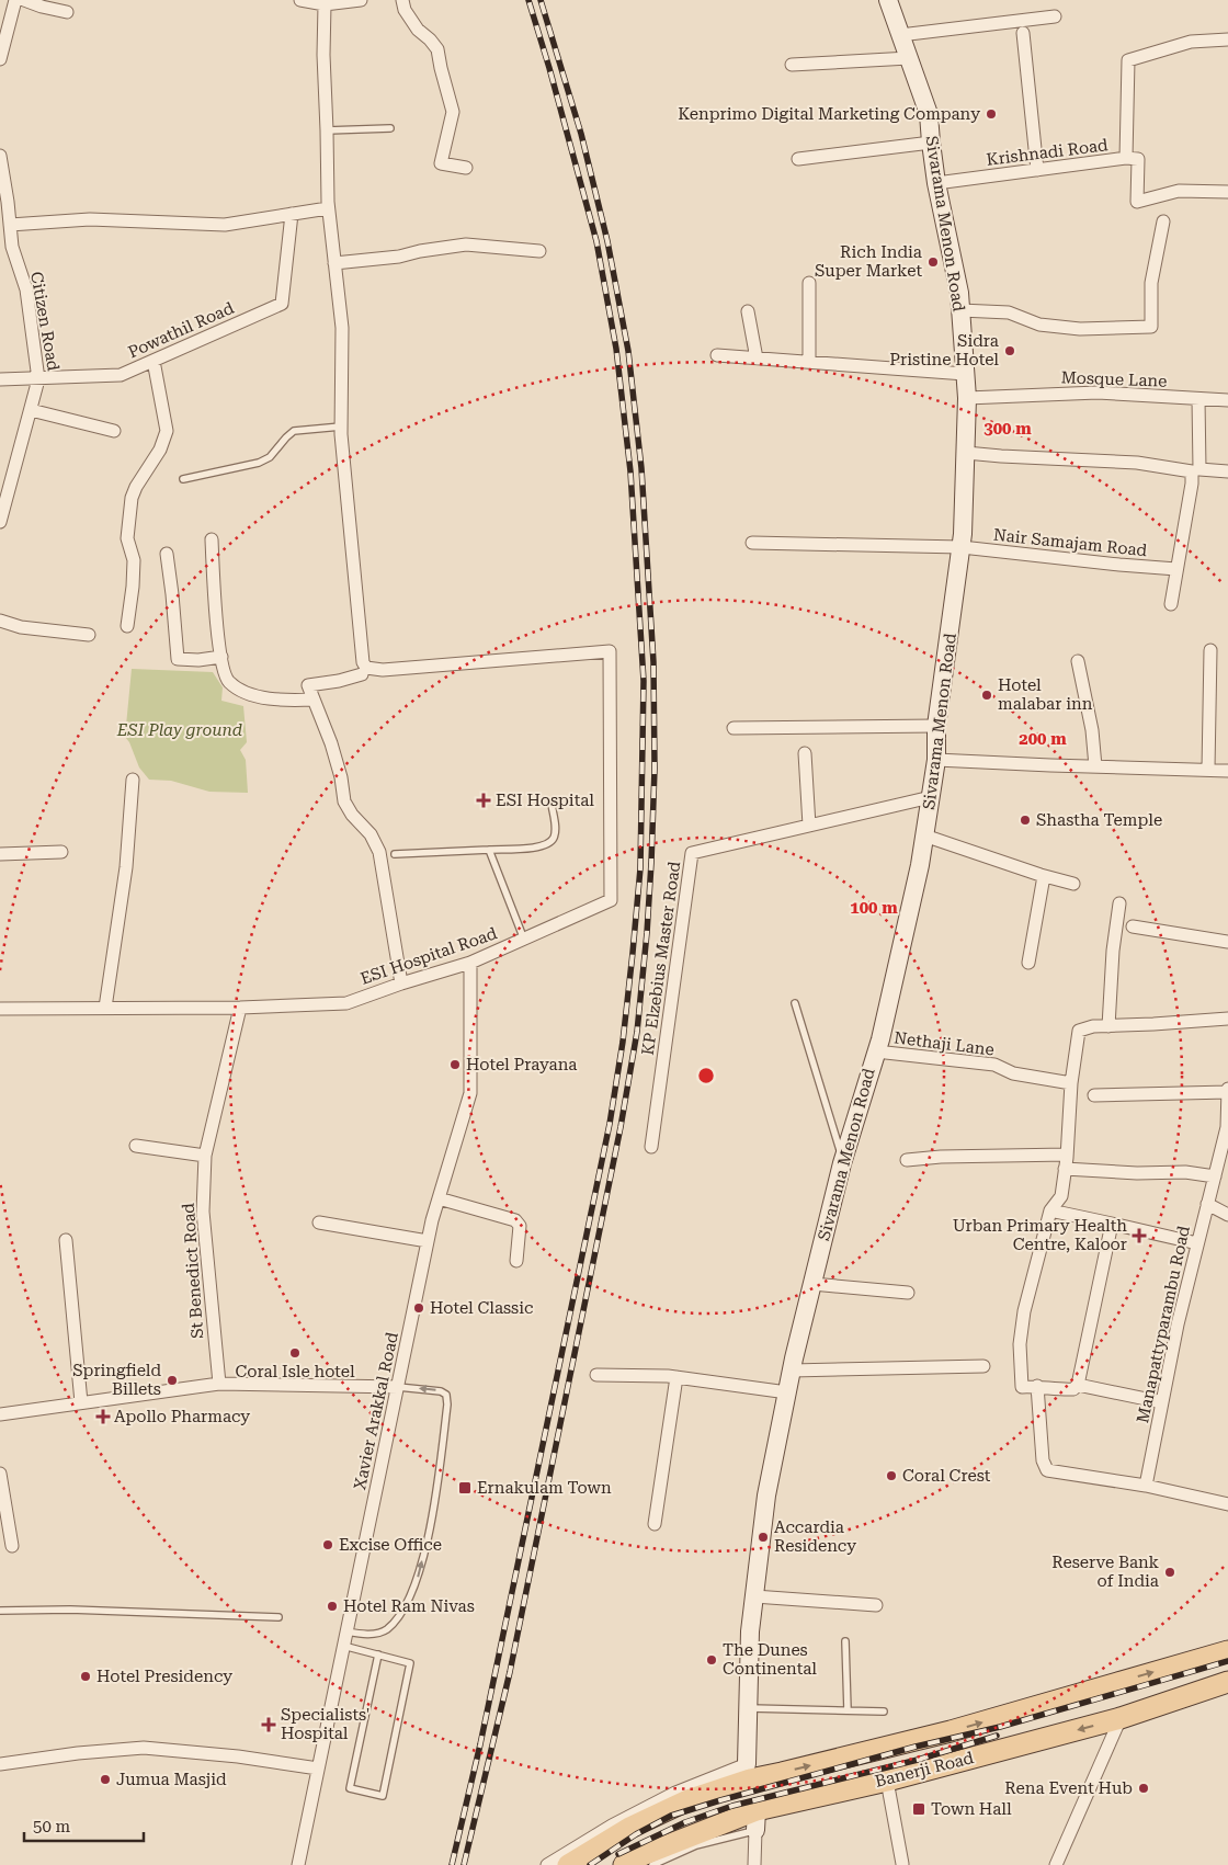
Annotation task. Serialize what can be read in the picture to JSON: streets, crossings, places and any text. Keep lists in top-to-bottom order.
{
  "streets": {
    "main road": ["Banerji Road"],
    "street": [
      "Krishnadi Road",
      "Sivarama Menon Road",
      "Citizen Road",
      "Powathil Road",
      "Mosque Lane",
      "Nair Samajam Road",
      "ESI Hospital Road",
      "KP Elzebius Master Road",
      "Nethaji Lane",
      "St Benedict Road",
      "Manapattyparambu Road",
      "Xavier Arakkal Road"
    ]
  },
  "crossings": [
    ["Krishnadi Road", "Sivarama Menon Road"],
    ["Sivarama Menon Road", "Mosque Lane"],
    ["Sivarama Menon Road", "Nair Samajam Road"],
    ["Sivarama Menon Road", "KP Elzebius Master Road"],
    ["Sivarama Menon Road", "Nethaji Lane"],
    ["Sivarama Menon Road", "Banerji Road"],
    ["Citizen Road", "Powathil Road"],
    ["ESI Hospital Road", "St Benedict Road"],
    ["ESI Hospital Road", "Xavier Arakkal Road"]
  ],
  "parks": ["ESI Play ground"],
  "places": {
    "other": [
      "Kenprimo Digital Marketing Company",
      "Rich India Super Market",
      "Sidra Pristine Hotel",
      "Hotel malabar inn",
      "Shastha Temple",
      "Hotel Prayana",
      "Hotel Classic",
      "Coral Isle hotel",
      "Springfield Billets",
      "Coral Crest",
      "Accardia Residency",
      "Excise Office",
      "Reserve Bank of India",
      "Hotel Ram Nivas",
      "The Dunes Continental",
      "Hotel Presidency",
      "Jumua Masjid",
      "Rena Event Hub"
    ],
    "health": [
      "ESI Hospital",
      "Urban Primary Health Centre, Kaloor",
      "Apollo Pharmacy",
      "Specialists' Hospital"
    ],
    "transit": ["Ernakulam Town", "Town Hall"]
  },
  "scale_bar": "50 m",
  "rings": ["300 m", "200 m", "100 m"]
}
